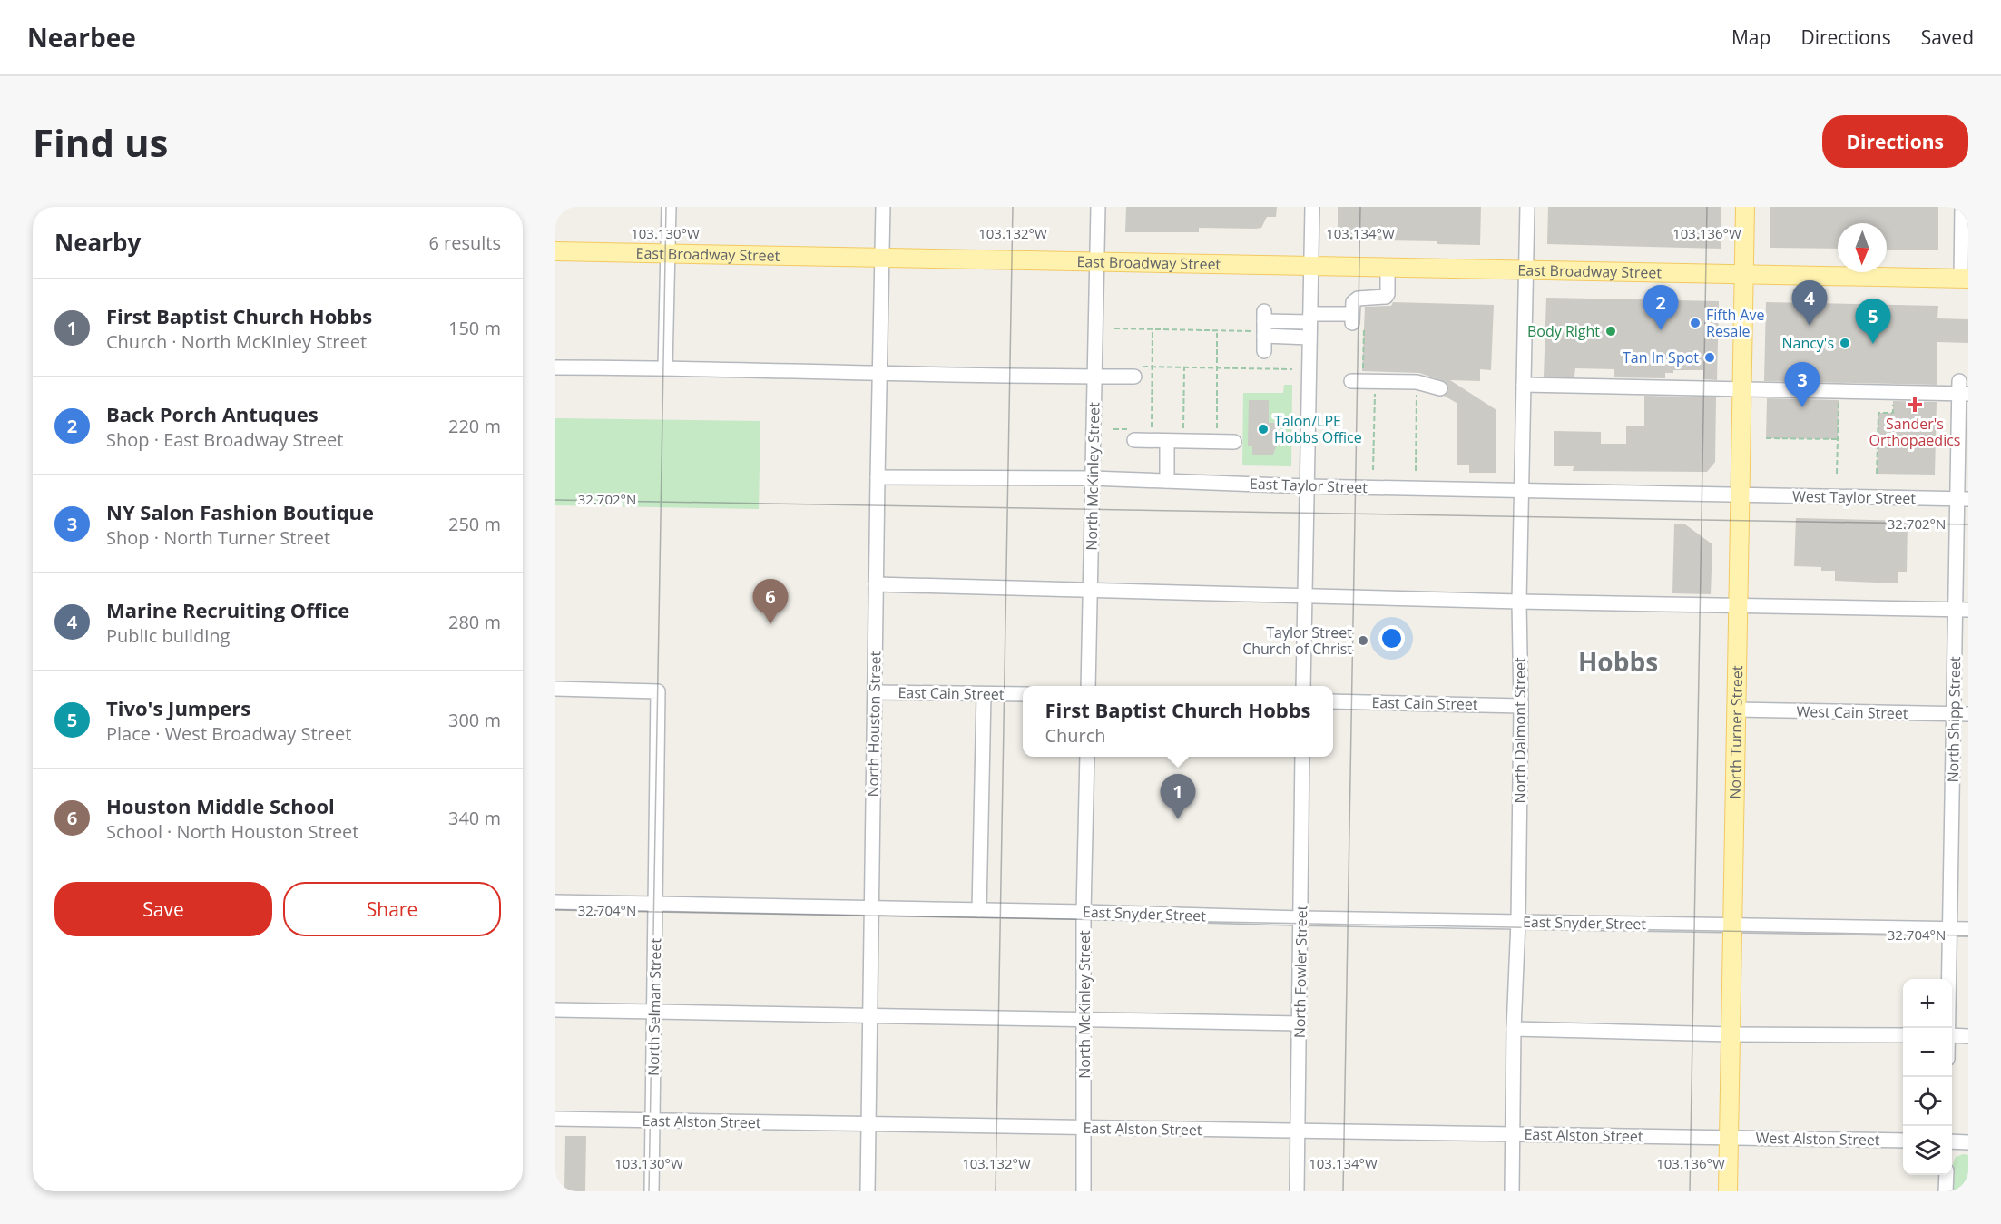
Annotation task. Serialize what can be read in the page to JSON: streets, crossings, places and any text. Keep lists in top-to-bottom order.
{
  "streets": {
    "main road": ["East Broadway Street", "North Turner Street"],
    "street": [
      "North McKinley Street",
      "East Taylor Street",
      "West Taylor Street",
      "East Cain Street",
      "West Cain Street",
      "North Shipp Street",
      "North Houston Street",
      "North Dalmont Street",
      "East Snyder Street",
      "North Fowler Street",
      "North Selman Street",
      "East Alston Street",
      "West Alston Street"
    ]
  },
  "crossings": [
    ["East Broadway Street", "North McKinley Street"],
    ["East Broadway Street", "North Houston Street"],
    ["East Broadway Street", "North Dalmont Street"],
    ["East Broadway Street", "North Turner Street"],
    ["North McKinley Street", "East Taylor Street"],
    ["North McKinley Street", "East Snyder Street"],
    ["North McKinley Street", "East Alston Street"],
    ["East Taylor Street", "West Taylor Street"],
    ["East Taylor Street", "North Houston Street"],
    ["East Taylor Street", "North Dalmont Street"],
    ["East Taylor Street", "North Turner Street"],
    ["West Taylor Street", "North Shipp Street"],
    ["West Taylor Street", "North Turner Street"],
    ["East Cain Street", "North Houston Street"],
    ["East Cain Street", "North Dalmont Street"],
    ["West Cain Street", "North Shipp Street"],
    ["West Cain Street", "North Turner Street"],
    ["North Shipp Street", "East Snyder Street"],
    ["North Houston Street", "East Snyder Street"],
    ["North Houston Street", "East Alston Street"],
    ["North Dalmont Street", "East Snyder Street"],
    ["North Dalmont Street", "East Alston Street"],
    ["North Turner Street", "East Snyder Street"],
    ["North Turner Street", "East Alston Street"],
    ["North Turner Street", "West Alston Street"],
    ["East Snyder Street", "North Fowler Street"],
    ["East Snyder Street", "North Selman Street"],
    ["North Fowler Street", "East Alston Street"],
    ["North Selman Street", "East Alston Street"],
    ["East Alston Street", "West Alston Street"]
  ],
  "districts": ["Hobbs"],
  "places": {
    "other": [
      "Fifth Ave Resale",
      "Body Right",
      "Nancy's",
      "Tan In Spot",
      "Talon/LPE Hobbs Office",
      "Taylor Street Church of Christ"
    ],
    "health": ["Sander's Orthopaedics"]
  },
  "north": "bottom",
  "page": {
    "header": "Nearbee",
    "nav": ["Map", "Directions", "Saved"],
    "buttons": [
      "Directions",
      ["Save", "Share"]
    ],
    "title": "Find us",
    "heading": ["Nearby", "6 results"],
    "list": [
      {
        "mark": "1",
        "name": "First Baptist Church Hobbs",
        "note": "Church · North McKinley Street",
        "value": "150 m"
      },
      {
        "mark": "2",
        "name": "Back Porch Antuques",
        "note": "Shop · East Broadway Street",
        "value": "220 m"
      },
      {
        "mark": "3",
        "name": "NY Salon Fashion Boutique",
        "note": "Shop · North Turner Street",
        "value": "250 m"
      },
      {
        "mark": "4",
        "name": "Marine Recruiting Office",
        "note": "Public building",
        "value": "280 m"
      },
      {
        "mark": "5",
        "name": "Tivo's Jumpers",
        "note": "Place · West Broadway Street",
        "value": "300 m"
      },
      {
        "mark": "6",
        "name": "Houston Middle School",
        "note": "School · North Houston Street",
        "value": "340 m"
      }
    ],
    "pins": [
      "4",
      "2",
      "5",
      "3",
      "6",
      "1"
    ],
    "popup": ["First Baptist Church Hobbs", "Church"],
    "map_buttons": ["+", "−"]
  },
  "coordinates": [
    "103.130°W",
    "103.132°W",
    "103.134°W",
    "103.136°W",
    "32.702°N",
    "32.704°N"
  ]
}
